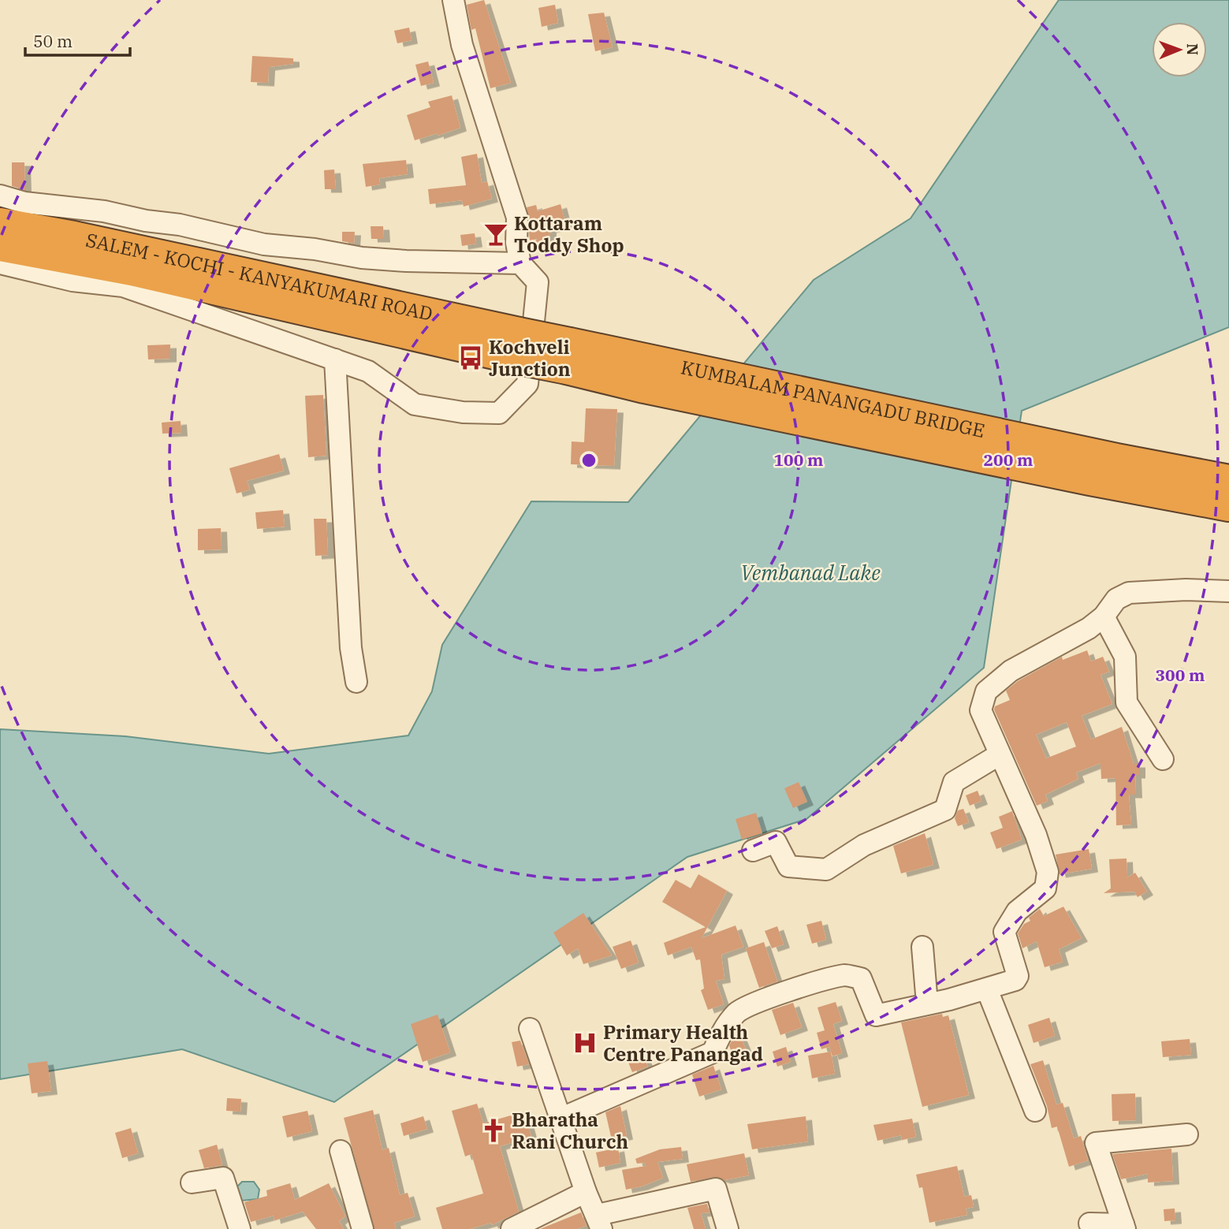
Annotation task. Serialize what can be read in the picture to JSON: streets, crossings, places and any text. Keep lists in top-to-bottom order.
{
  "streets": {
    "highway": ["SALEM - KOCHI - KANYAKUMARI ROAD", "KUMBALAM PANANGADU BRIDGE"]
  },
  "water": ["Vembanad Lake"],
  "places": {
    "bar": ["Kottaram Toddy Shop"],
    "bus stop": ["Kochveli Junction"],
    "hospital": ["Primary Health Centre Panangad"],
    "church": ["Bharatha Rani Church"]
  },
  "scale_bar": "50 m",
  "north": "right",
  "rings": ["100 m", "200 m", "300 m"]
}
